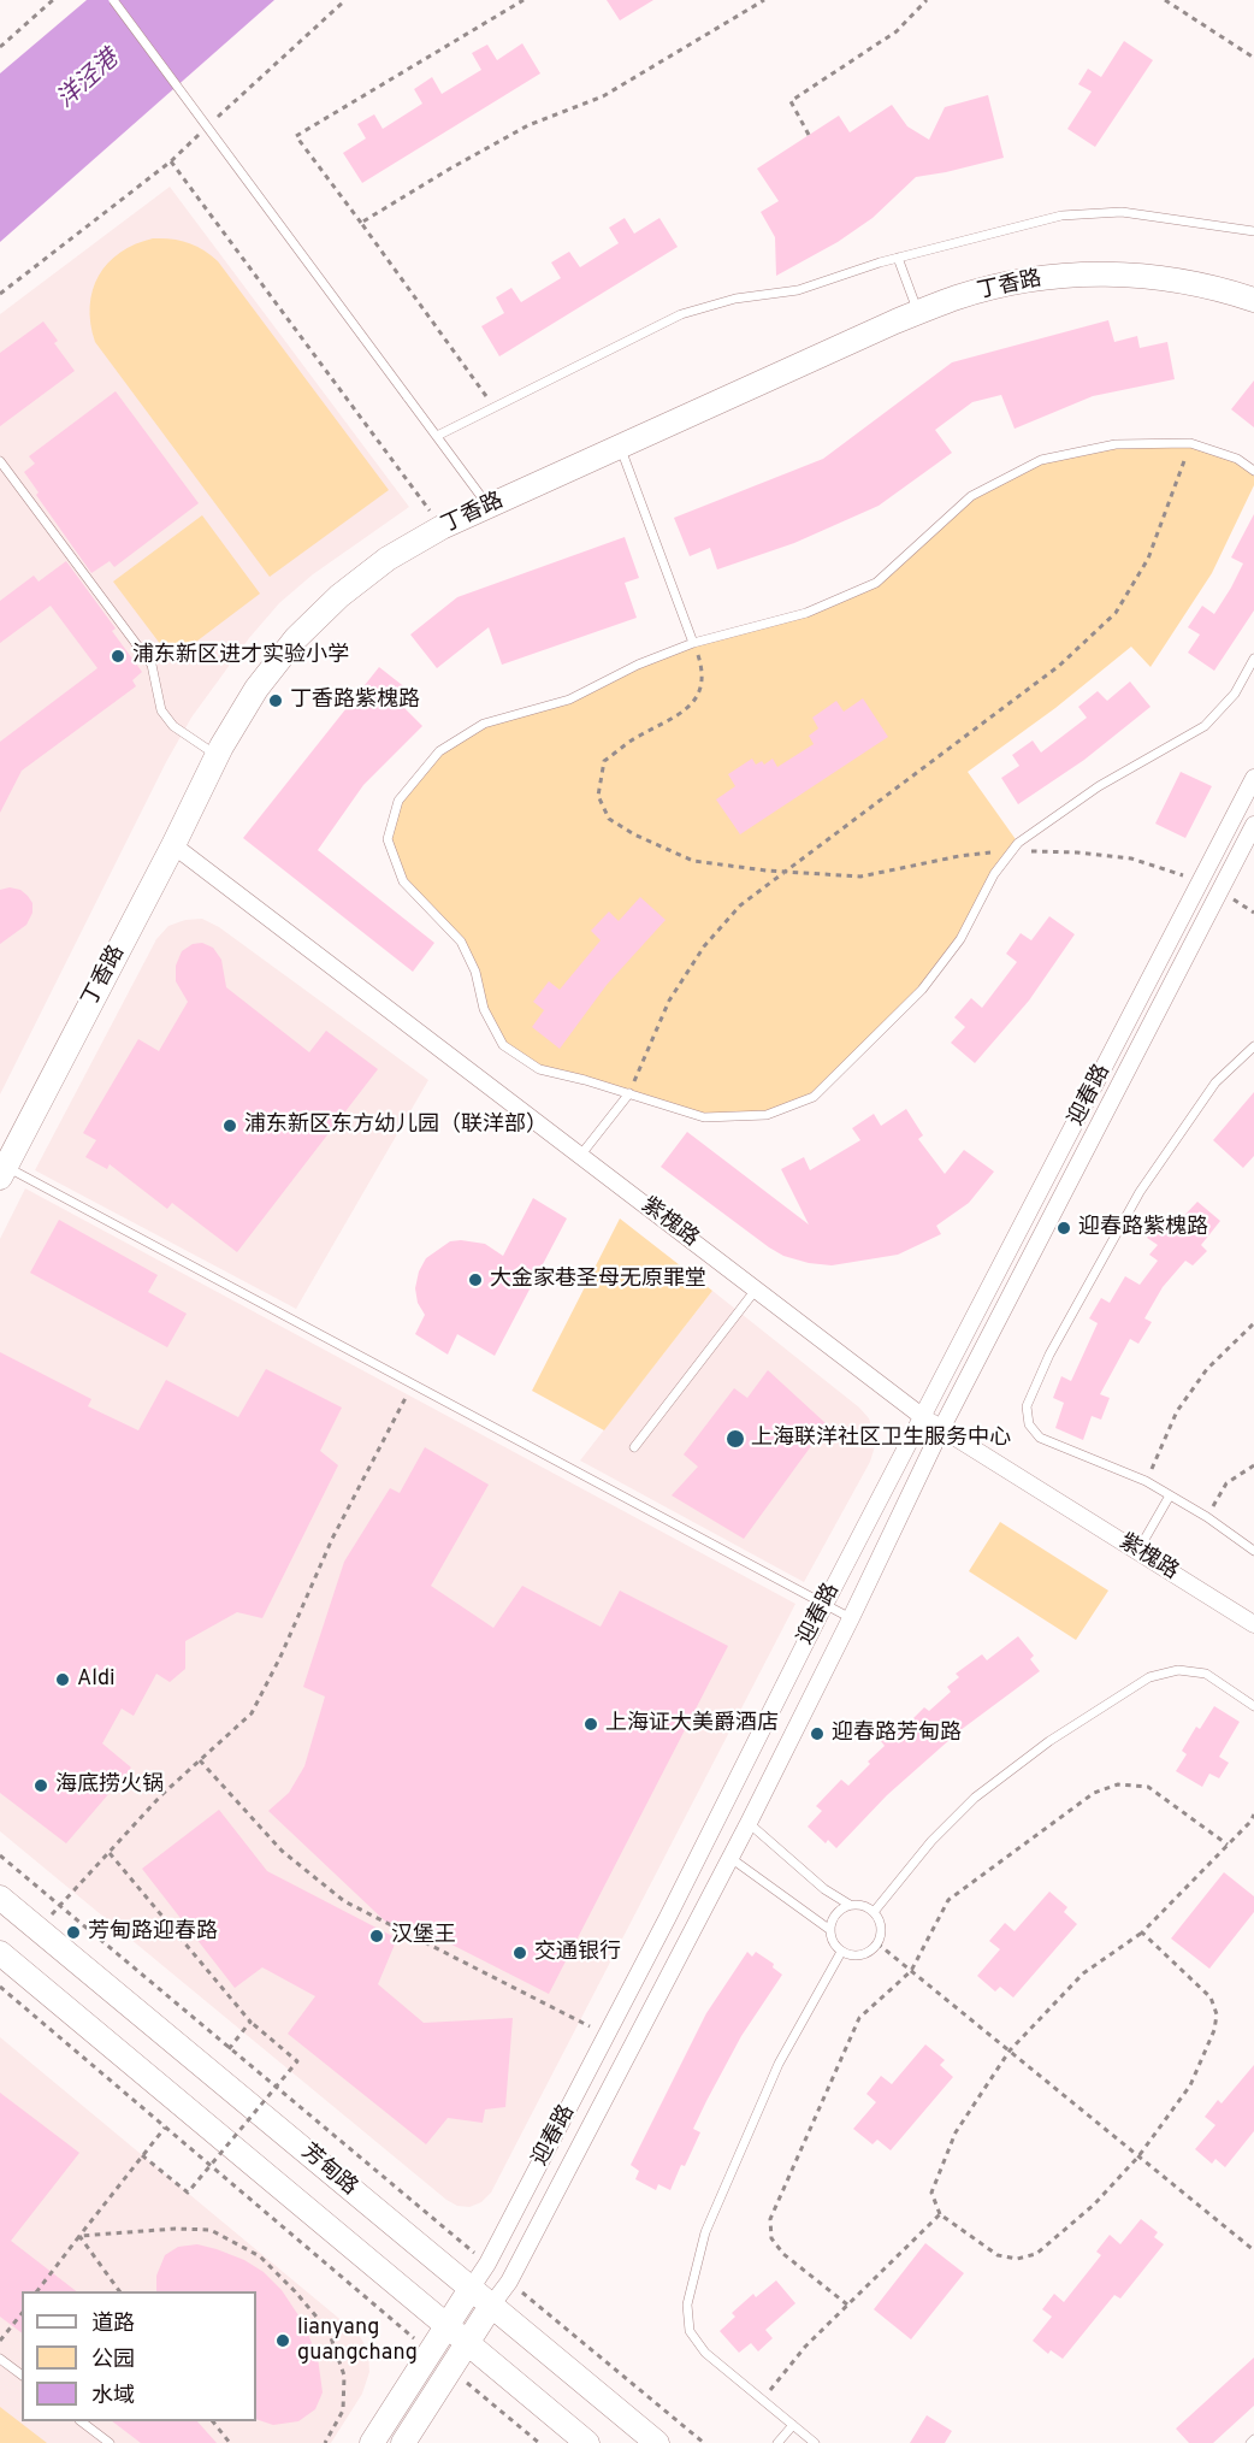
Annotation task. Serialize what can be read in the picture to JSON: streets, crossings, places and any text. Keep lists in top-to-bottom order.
{
  "streets": {
    "street": [
      "丁香路",
      "迎春路",
      "紫槐路",
      "芳甸路"
    ]
  },
  "crossings": [
    ["丁香路", "紫槐路"],
    ["迎春路", "紫槐路"],
    ["迎春路", "芳甸路"]
  ],
  "water": ["洋泾港"],
  "places": [
    "浦东新区进才实验小学",
    "丁香路紫槐路",
    "浦东新区东方幼儿园（联洋部）",
    "迎春路紫槐路",
    "大金家巷圣母无原罪堂",
    "上海联洋社区卫生服务中心",
    "Aldi",
    "上海证大美爵酒店",
    "迎春路芳甸路",
    "海底捞火锅",
    "芳甸路迎春路",
    "汉堡王",
    "交通银行",
    "lianyang guangchang"
  ],
  "legend": ["道路", "公园", "水域"]
}
